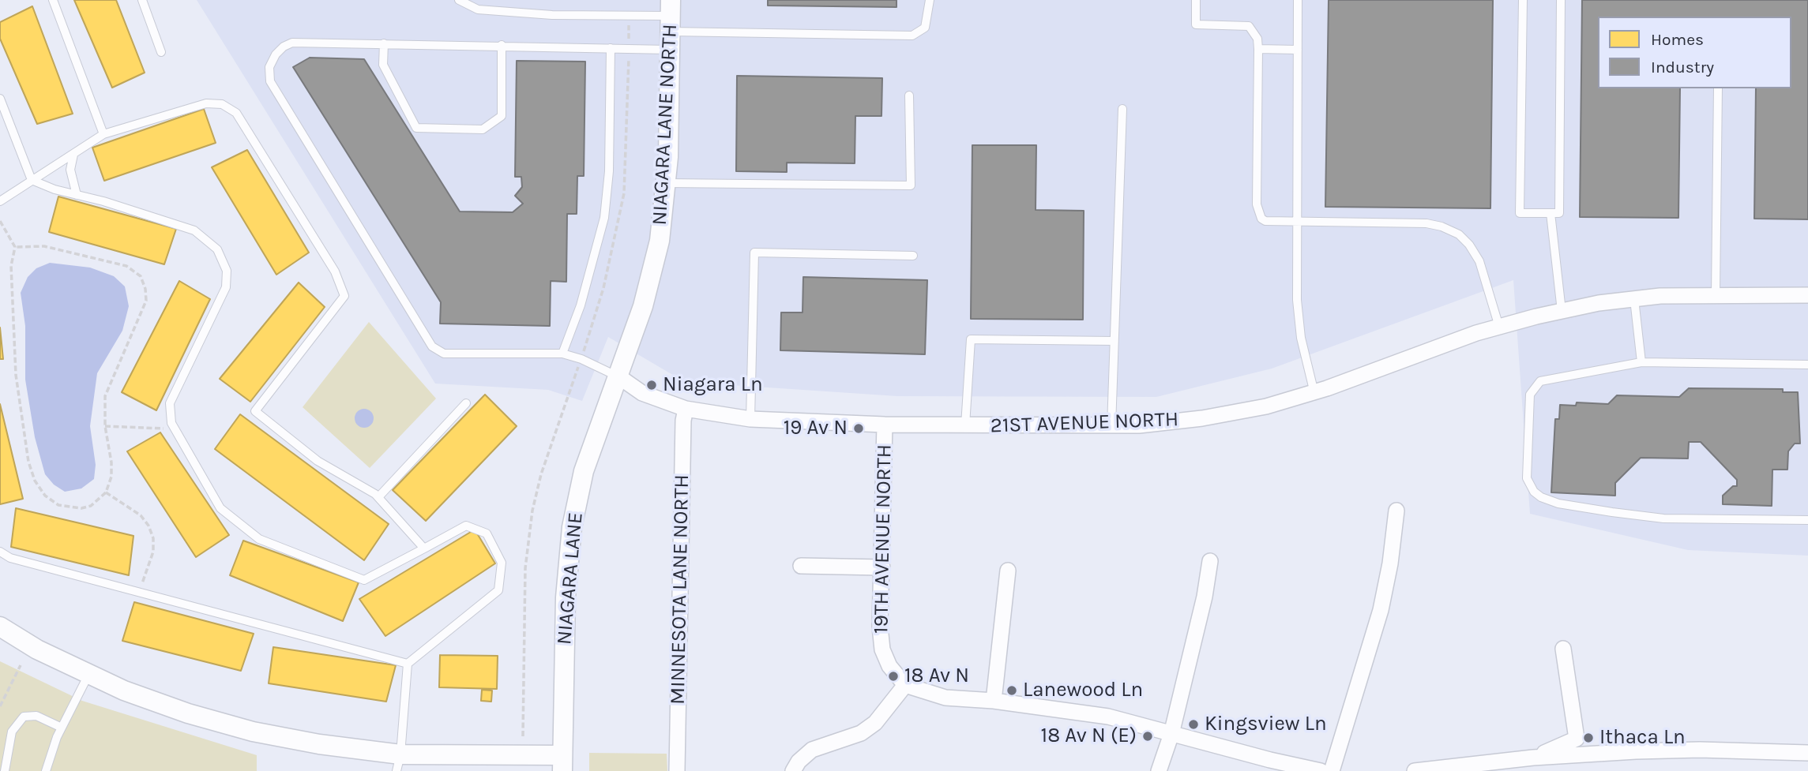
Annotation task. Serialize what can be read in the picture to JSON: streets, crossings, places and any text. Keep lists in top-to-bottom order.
{
  "streets": {
    "street": [
      "NIAGARA LANE NORTH",
      "21ST AVENUE NORTH",
      "19TH AVENUE NORTH",
      "NIAGARA LANE",
      "MINNESOTA LANE NORTH"
    ]
  },
  "crossings": [
    ["NIAGARA LANE NORTH", "21ST AVENUE NORTH"],
    ["NIAGARA LANE NORTH", "NIAGARA LANE"],
    ["21ST AVENUE NORTH", "19TH AVENUE NORTH"],
    ["21ST AVENUE NORTH", "NIAGARA LANE"],
    ["21ST AVENUE NORTH", "MINNESOTA LANE NORTH"]
  ],
  "places": [
    "Niagara Ln",
    "19 Av N",
    "18 Av N",
    "Lanewood Ln",
    "Kingsview Ln",
    "18 Av N (E)",
    "Ithaca Ln"
  ],
  "legend": ["Homes", "Industry"]
}
